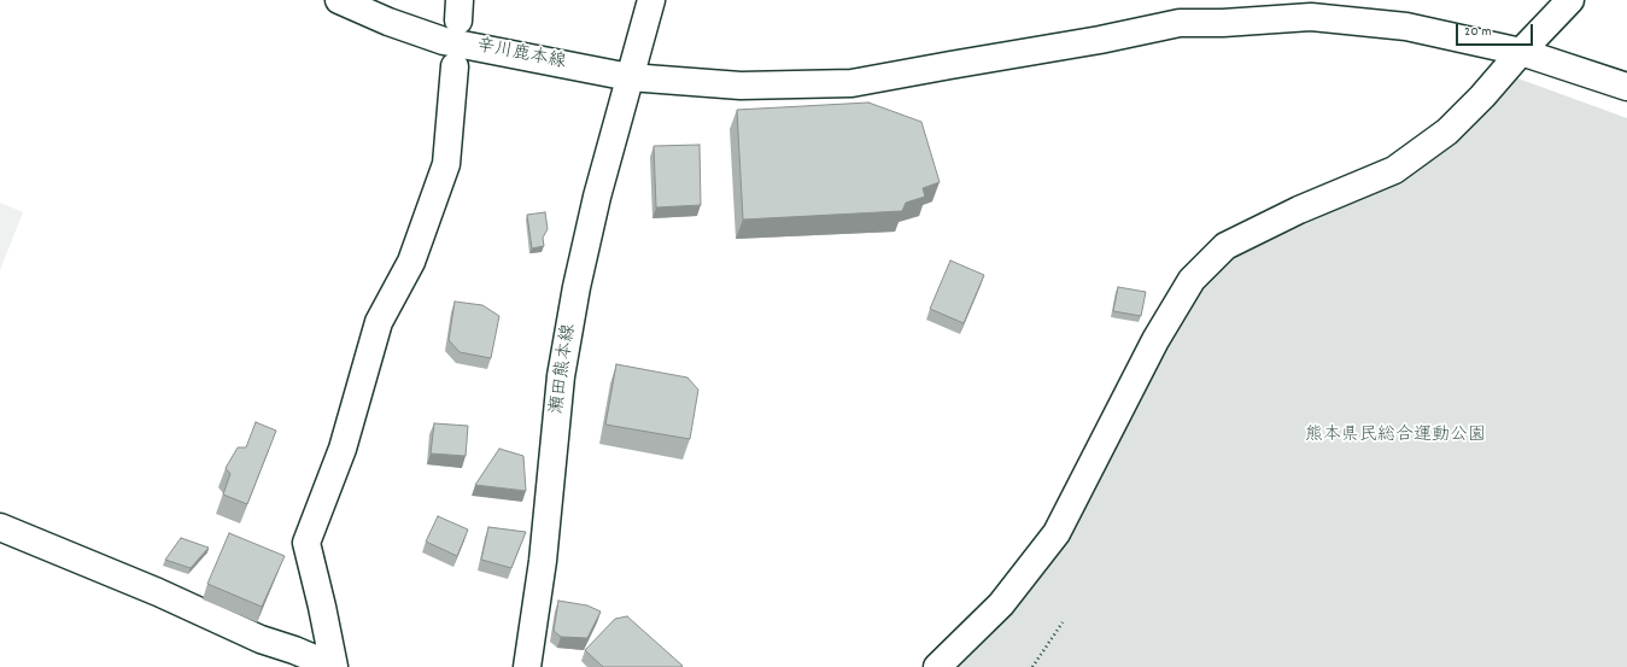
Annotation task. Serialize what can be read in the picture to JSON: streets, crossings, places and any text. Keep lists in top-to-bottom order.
{
  "streets": {
    "street": ["辛川鹿本線", "瀬田熊本線"]
  },
  "crossings": [
    ["辛川鹿本線", "瀬田熊本線"]
  ],
  "parks": ["熊本県民総合運動公園"],
  "scale_bar": "20 m"
}
